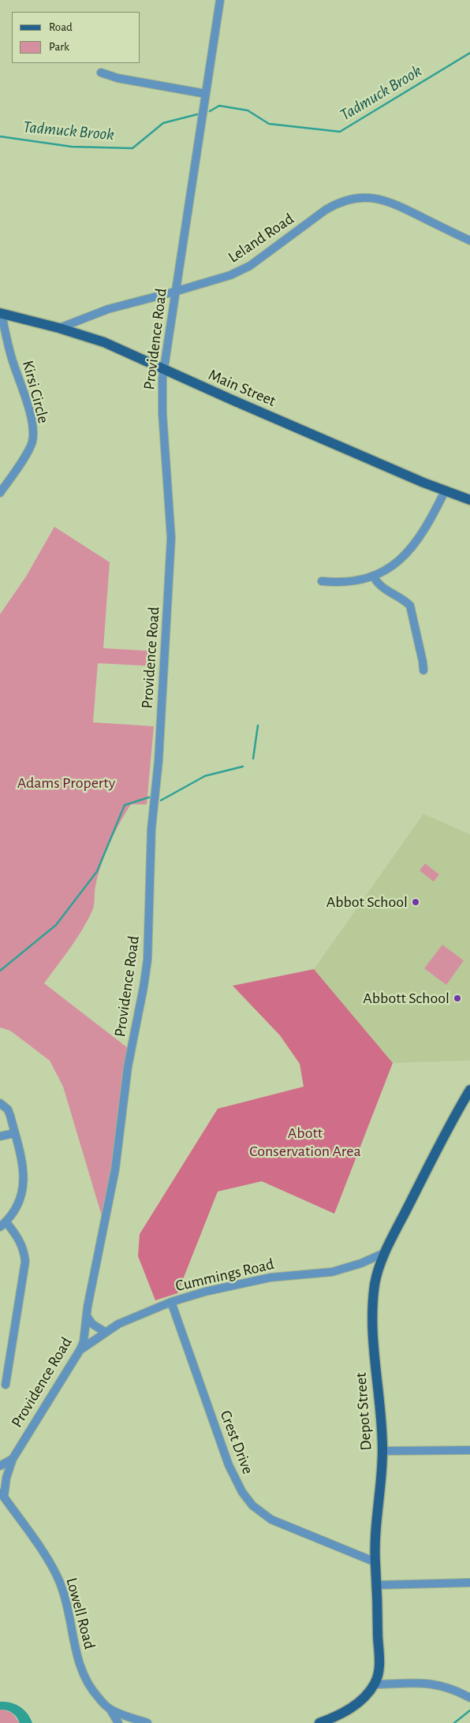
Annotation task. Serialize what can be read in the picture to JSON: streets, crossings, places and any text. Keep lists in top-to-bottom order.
{
  "streets": {
    "main road": ["Main Street", "Depot Street"],
    "street": [
      "Leland Road",
      "Providence Road",
      "Kirsi Circle",
      "Cummings Road",
      "Crest Drive",
      "Lowell Road"
    ]
  },
  "crossings": [
    ["Leland Road", "Providence Road"],
    ["Leland Road", "Main Street"],
    ["Providence Road", "Main Street"],
    ["Providence Road", "Cummings Road"],
    ["Providence Road", "Lowell Road"],
    ["Main Street", "Kirsi Circle"],
    ["Cummings Road", "Depot Street"],
    ["Cummings Road", "Crest Drive"],
    ["Depot Street", "Crest Drive"]
  ],
  "water": ["Tadmuck Brook"],
  "parks": ["Adams Property", "Abott Conservation Area"],
  "places": ["Abbot School", "Abbott School"],
  "legend": ["Road", "Park"]
}
